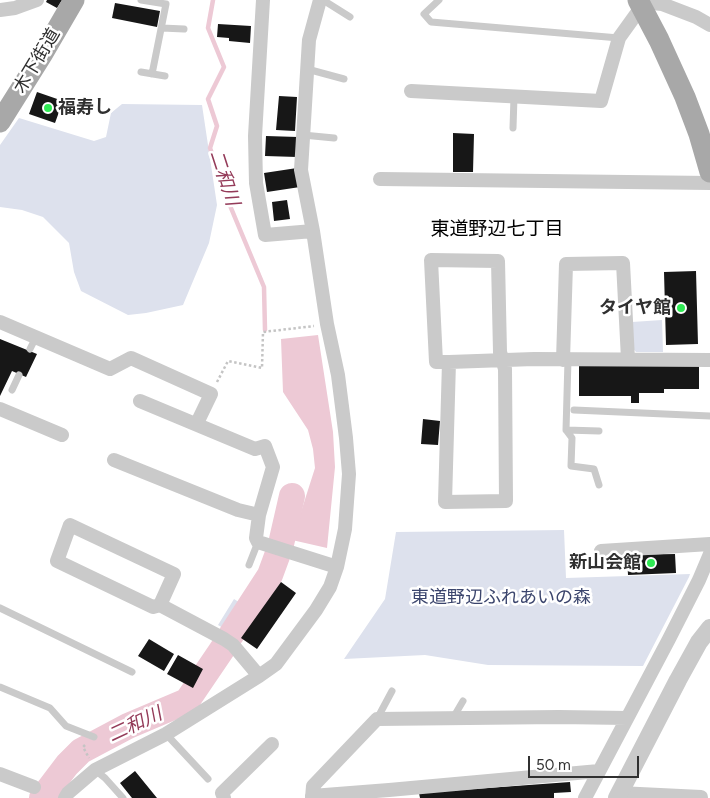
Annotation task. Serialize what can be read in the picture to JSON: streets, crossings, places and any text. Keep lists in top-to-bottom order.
{
  "streets": {
    "main road": ["木下街道"]
  },
  "districts": ["東道野辺七丁目"],
  "water": ["二和川"],
  "parks": ["東道野辺ふれあいの森"],
  "places": ["福寿し", "タイヤ館", "新山会館"],
  "scale_bar": "50 m"
}
